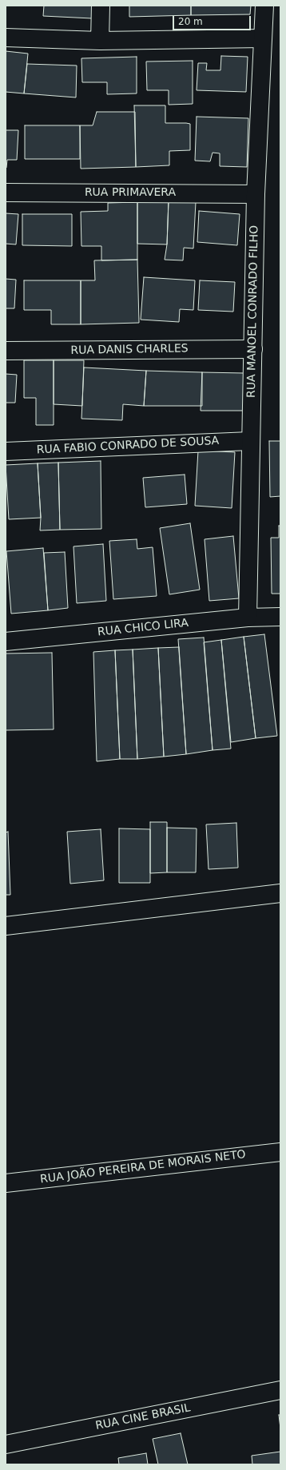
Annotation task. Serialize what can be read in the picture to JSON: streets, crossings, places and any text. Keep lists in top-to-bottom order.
{
  "streets": {
    "street": [
      "RUA PRIMAVERA",
      "RUA MANOEL CONRADO FILHO",
      "RUA DANIS CHARLES",
      "RUA FABIO CONRADO DE SOUSA",
      "RUA CHICO LIRA",
      "RUA JOÃO PEREIRA DE MORAIS NETO",
      "RUA CINE BRASIL"
    ]
  },
  "crossings": [
    ["RUA PRIMAVERA", "RUA MANOEL CONRADO FILHO"],
    ["RUA MANOEL CONRADO FILHO", "RUA DANIS CHARLES"],
    ["RUA MANOEL CONRADO FILHO", "RUA FABIO CONRADO DE SOUSA"],
    ["RUA MANOEL CONRADO FILHO", "RUA CHICO LIRA"]
  ],
  "scale_bar": "20 m"
}
